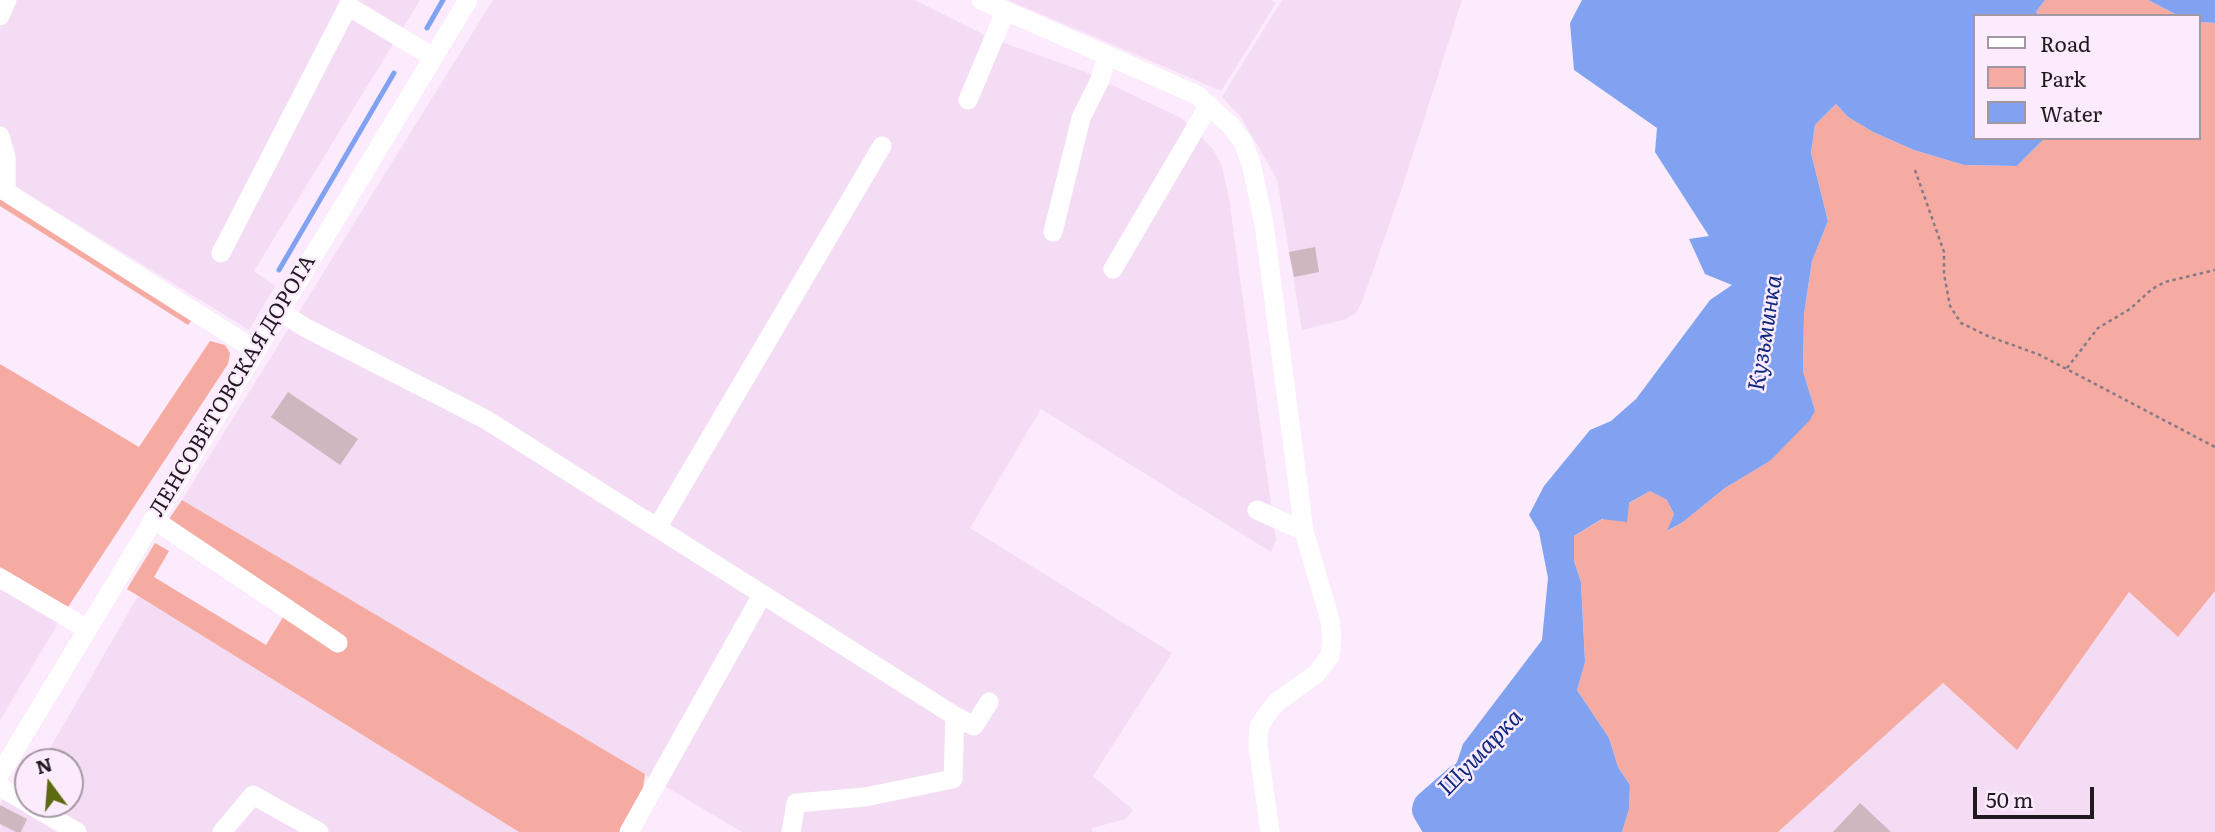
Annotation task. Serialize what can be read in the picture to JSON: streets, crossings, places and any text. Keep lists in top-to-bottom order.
{
  "streets": {
    "street": ["ЛЕНСОВЕТОВСКАЯ ДОРОГА"]
  },
  "water": ["Кузьминка", "Шушарка"],
  "legend": ["Road", "Park", "Water"],
  "scale_bar": "50 m",
  "north": "top"
}
